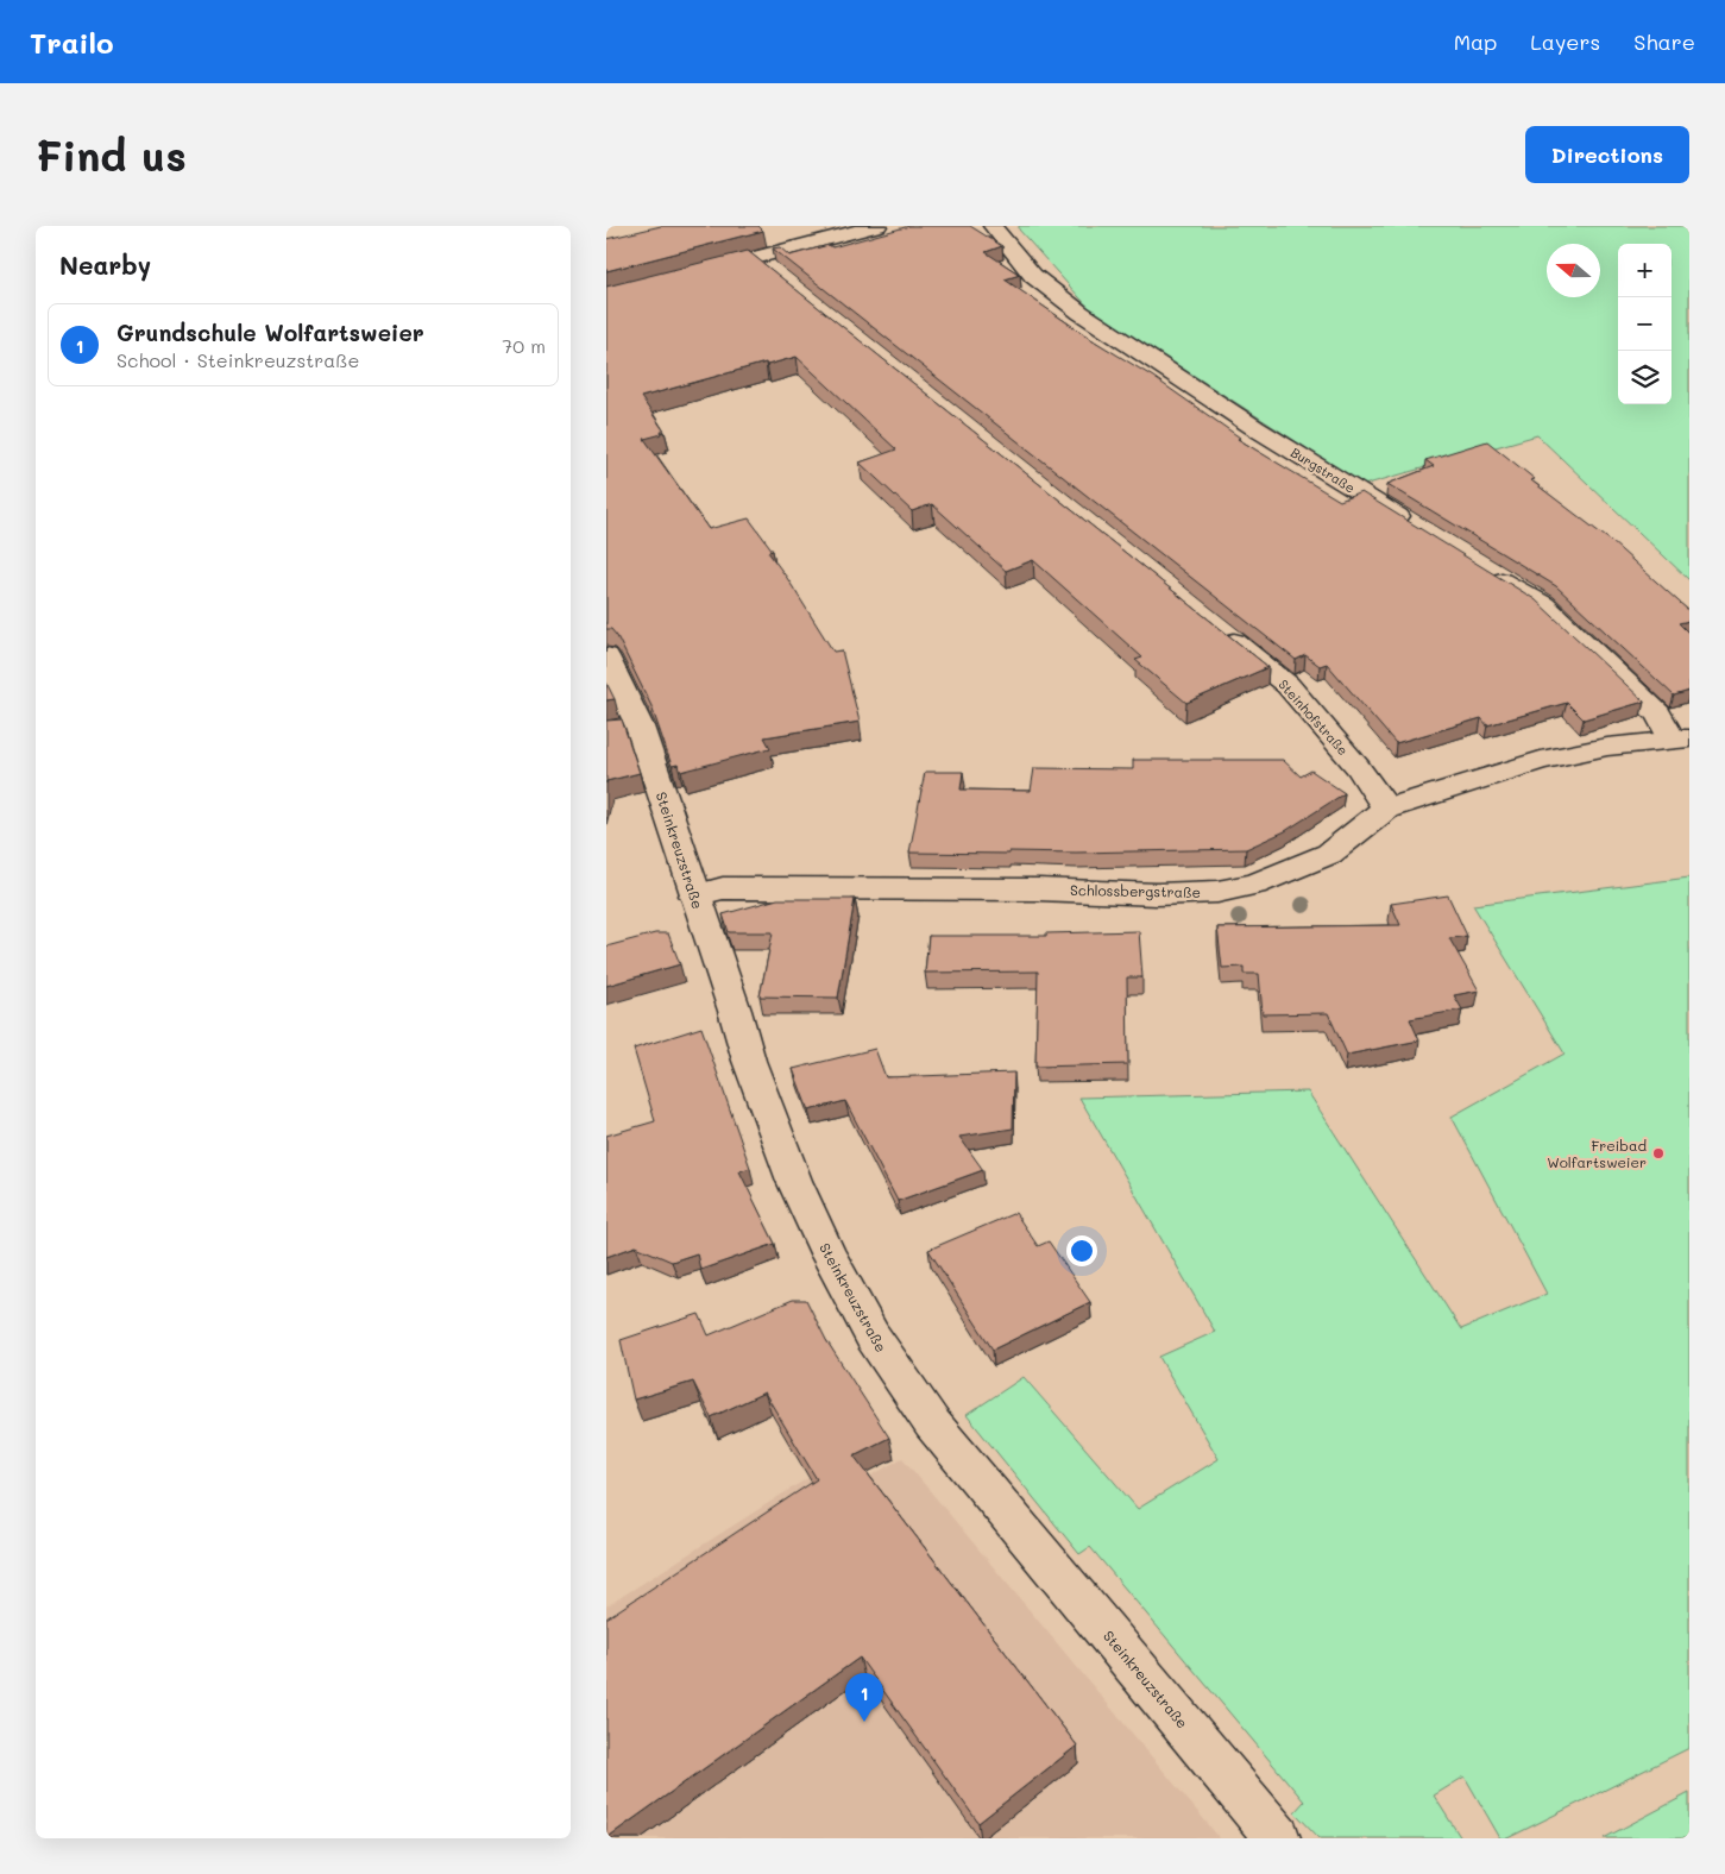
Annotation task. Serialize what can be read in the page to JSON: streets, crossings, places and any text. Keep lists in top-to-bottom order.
{
  "streets": {
    "street": [
      "Burgstraße",
      "Steinhofstraße",
      "Steinkreuzstraße",
      "Schlossbergstraße"
    ]
  },
  "crossings": [
    ["Steinhofstraße", "Schlossbergstraße"],
    ["Steinkreuzstraße", "Schlossbergstraße"]
  ],
  "places": ["Freibad Wolfartsweier"],
  "north": "left",
  "page": {
    "header": "Trailo",
    "nav": ["Map", "Layers", "Share"],
    "buttons": "Directions",
    "title": "Find us",
    "heading": "Nearby",
    "map_buttons": ["+", "−"],
    "list": [
      {
        "mark": "1",
        "name": "Grundschule Wolfartsweier",
        "note": "School · Steinkreuzstraße",
        "value": "70 m"
      }
    ],
    "pins": "1"
  }
}
